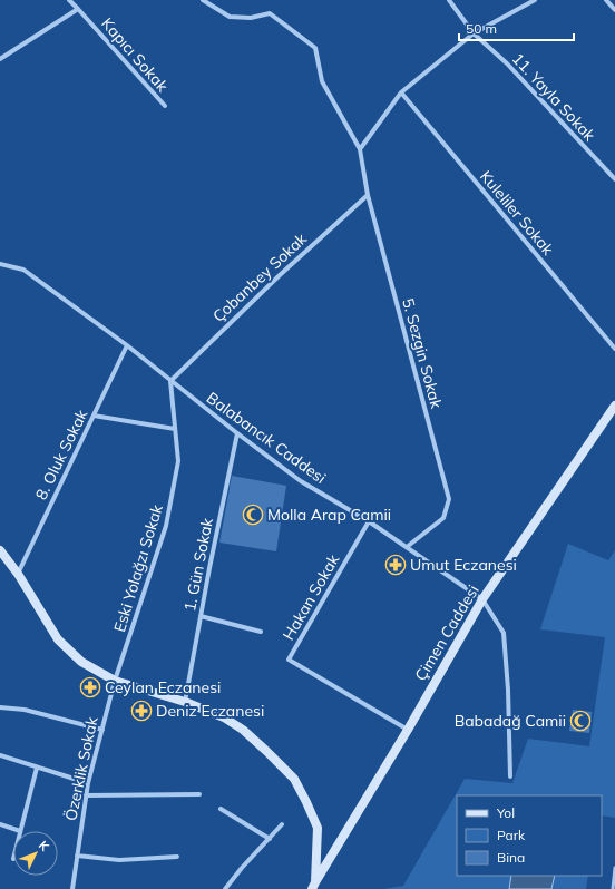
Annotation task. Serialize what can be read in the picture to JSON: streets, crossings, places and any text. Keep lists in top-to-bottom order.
{
  "streets": {
    "main road": ["Çimen Caddesi"],
    "street": [
      "Kapıcı Sokak",
      "11. Yayla Sokak",
      "Kuleliler Sokak",
      "Çobanbey Sokak",
      "5. Sezgin Sokak",
      "Balabancık Caddesi",
      "8. Oluk Sokak",
      "1. Gün Sokak",
      "Eski Yolağzı Sokak",
      "Hakan Sokak",
      "Özerklik Sokak"
    ]
  },
  "crossings": [
    ["Çobanbey Sokak", "5. Sezgin Sokak"],
    ["Çobanbey Sokak", "Balabancık Caddesi"],
    ["Çobanbey Sokak", "Eski Yolağzı Sokak"],
    ["5. Sezgin Sokak", "Balabancık Caddesi"],
    ["Balabancık Caddesi", "8. Oluk Sokak"],
    ["Balabancık Caddesi", "1. Gün Sokak"],
    ["Balabancık Caddesi", "Eski Yolağzı Sokak"],
    ["Balabancık Caddesi", "Hakan Sokak"],
    ["Balabancık Caddesi", "Çimen Caddesi"],
    ["Eski Yolağzı Sokak", "Özerklik Sokak"],
    ["Hakan Sokak", "Çimen Caddesi"]
  ],
  "places": {
    "mosque": ["Molla Arap Camii", "Babadağ Camii"],
    "pharmacy": ["Umut Eczanesi", "Ceylan Eczanesi", "Deniz Eczanesi"]
  },
  "legend": ["Yol", "Park", "Bina"],
  "scale_bar": "50 m",
  "north": "top right"
}
